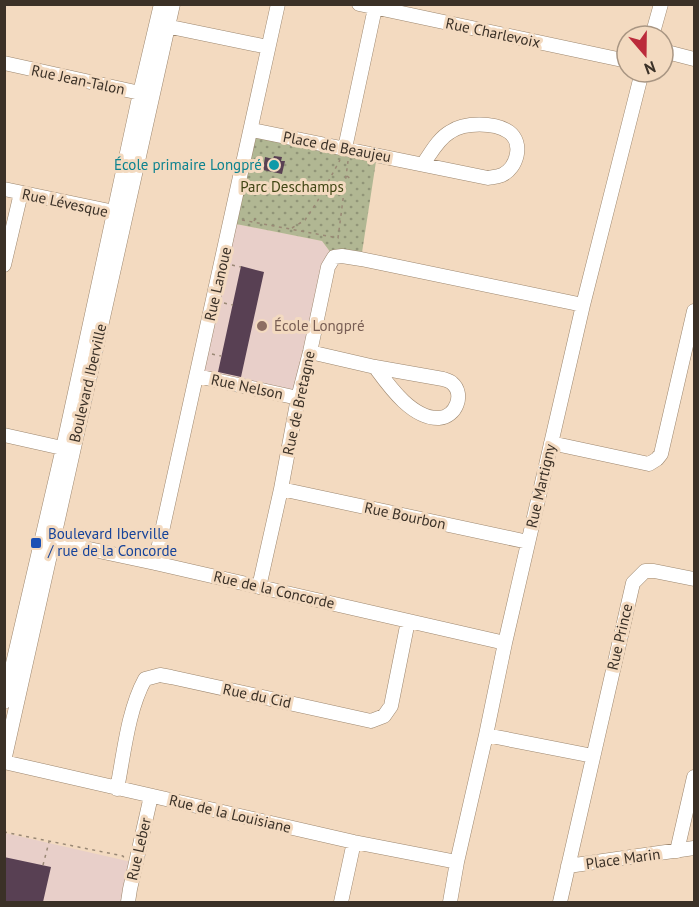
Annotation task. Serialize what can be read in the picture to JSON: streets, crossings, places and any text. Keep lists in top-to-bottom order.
{
  "streets": {
    "street": [
      "Rue Charlevoix",
      "Rue Jean-Talon",
      "Place de Beaujeu",
      "Rue Lévesque",
      "Rue Lanoue",
      "Boulevard Iberville",
      "Rue Nelson",
      "Rue de Bretagne",
      "Rue Martigny",
      "Rue Bourbon",
      "Rue de la Concorde",
      "Rue Prince",
      "Rue du Cid",
      "Rue de la Louisiane",
      "Rue Leber",
      "Place Marin"
    ]
  },
  "crossings": [
    ["Rue Jean-Talon", "Boulevard Iberville"],
    ["Place de Beaujeu", "Rue Lanoue"],
    ["Rue Lévesque", "Boulevard Iberville"],
    ["Rue Lanoue", "Rue Nelson"],
    ["Rue Lanoue", "Rue de la Concorde"],
    ["Boulevard Iberville", "Rue de la Concorde"],
    ["Boulevard Iberville", "Rue de la Louisiane"],
    ["Rue Nelson", "Rue de Bretagne"],
    ["Rue de Bretagne", "Rue Martigny"],
    ["Rue de Bretagne", "Rue Bourbon"],
    ["Rue de Bretagne", "Rue de la Concorde"],
    ["Rue Martigny", "Rue Bourbon"],
    ["Rue Martigny", "Rue de la Concorde"],
    ["Rue Martigny", "Rue de la Louisiane"],
    ["Rue de la Concorde", "Rue du Cid"],
    ["Rue Prince", "Place Marin"],
    ["Rue du Cid", "Rue de la Louisiane"],
    ["Rue de la Louisiane", "Rue Leber"]
  ],
  "parks": ["Parc Deschamps"],
  "places": {
    "other": ["École primaire Longpré", "École Longpré"],
    "transit": ["Boulevard Iberville / rue de la Concorde"]
  },
  "north": "bottom"
}
